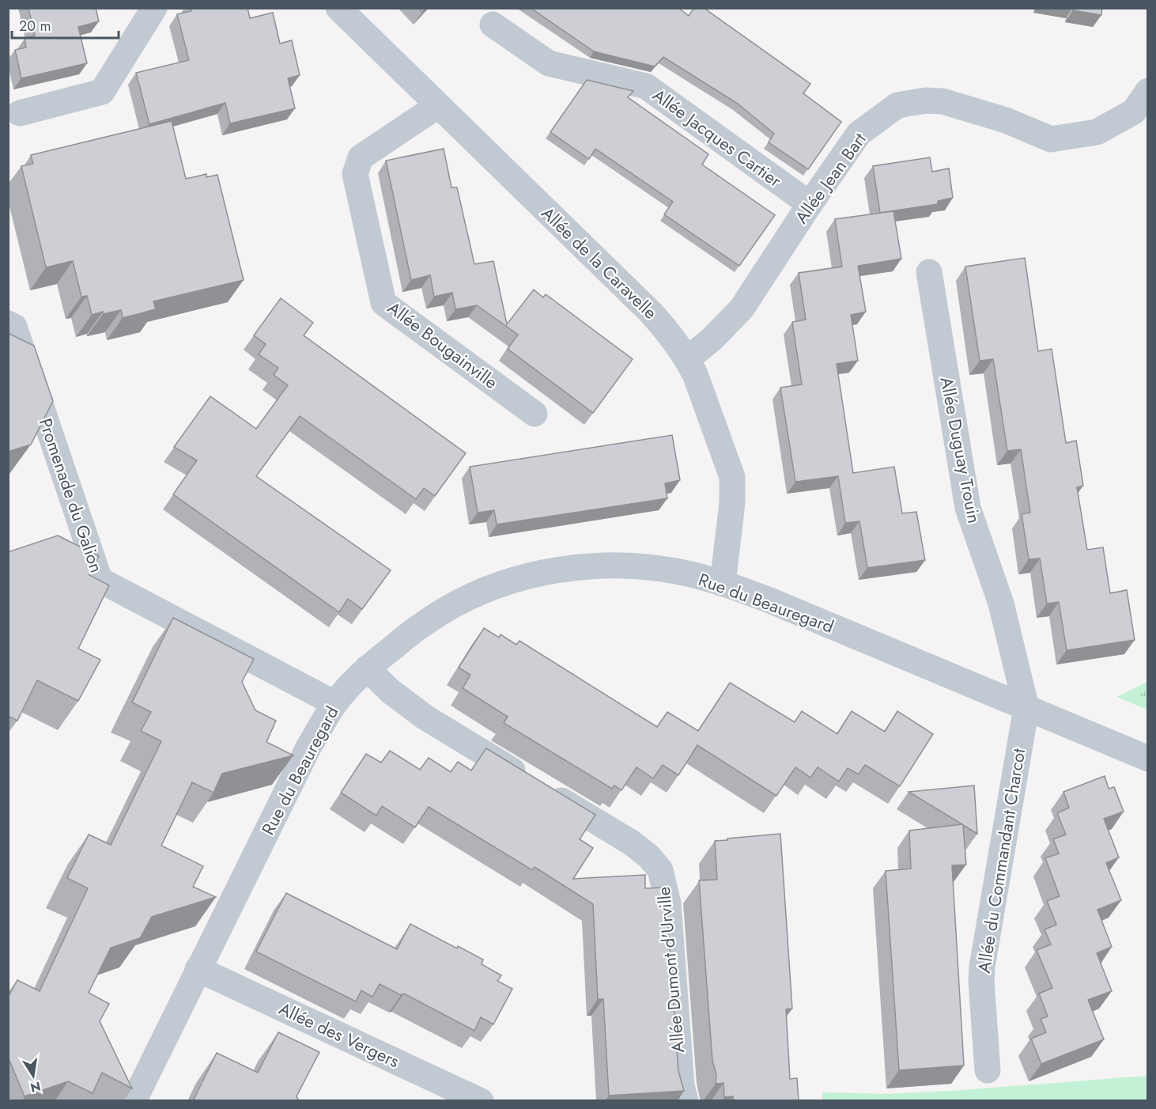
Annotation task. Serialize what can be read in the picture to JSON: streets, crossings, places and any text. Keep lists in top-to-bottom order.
{
  "streets": {
    "street": [
      "Allée Jacques Cartier",
      "Allée Jean Bart",
      "Allée de la Caravelle",
      "Allée Bougainville",
      "Allée Duguay Trouin",
      "Promenade du Galion",
      "Rue du Beauregard",
      "Allée du Commandant Charcot",
      "Allée Dumont d'Urville",
      "Allée des Vergers"
    ]
  },
  "crossings": [
    ["Allée Jacques Cartier", "Allée Jean Bart"],
    ["Allée Jean Bart", "Allée de la Caravelle"],
    ["Allée de la Caravelle", "Allée Bougainville"],
    ["Allée de la Caravelle", "Rue du Beauregard"],
    ["Allée Duguay Trouin", "Rue du Beauregard"],
    ["Allée Duguay Trouin", "Allée du Commandant Charcot"],
    ["Promenade du Galion", "Rue du Beauregard"],
    ["Rue du Beauregard", "Allée du Commandant Charcot"],
    ["Rue du Beauregard", "Allée Dumont d'Urville"],
    ["Rue du Beauregard", "Allée des Vergers"]
  ],
  "scale_bar": "20 m",
  "north": "bottom"
}
